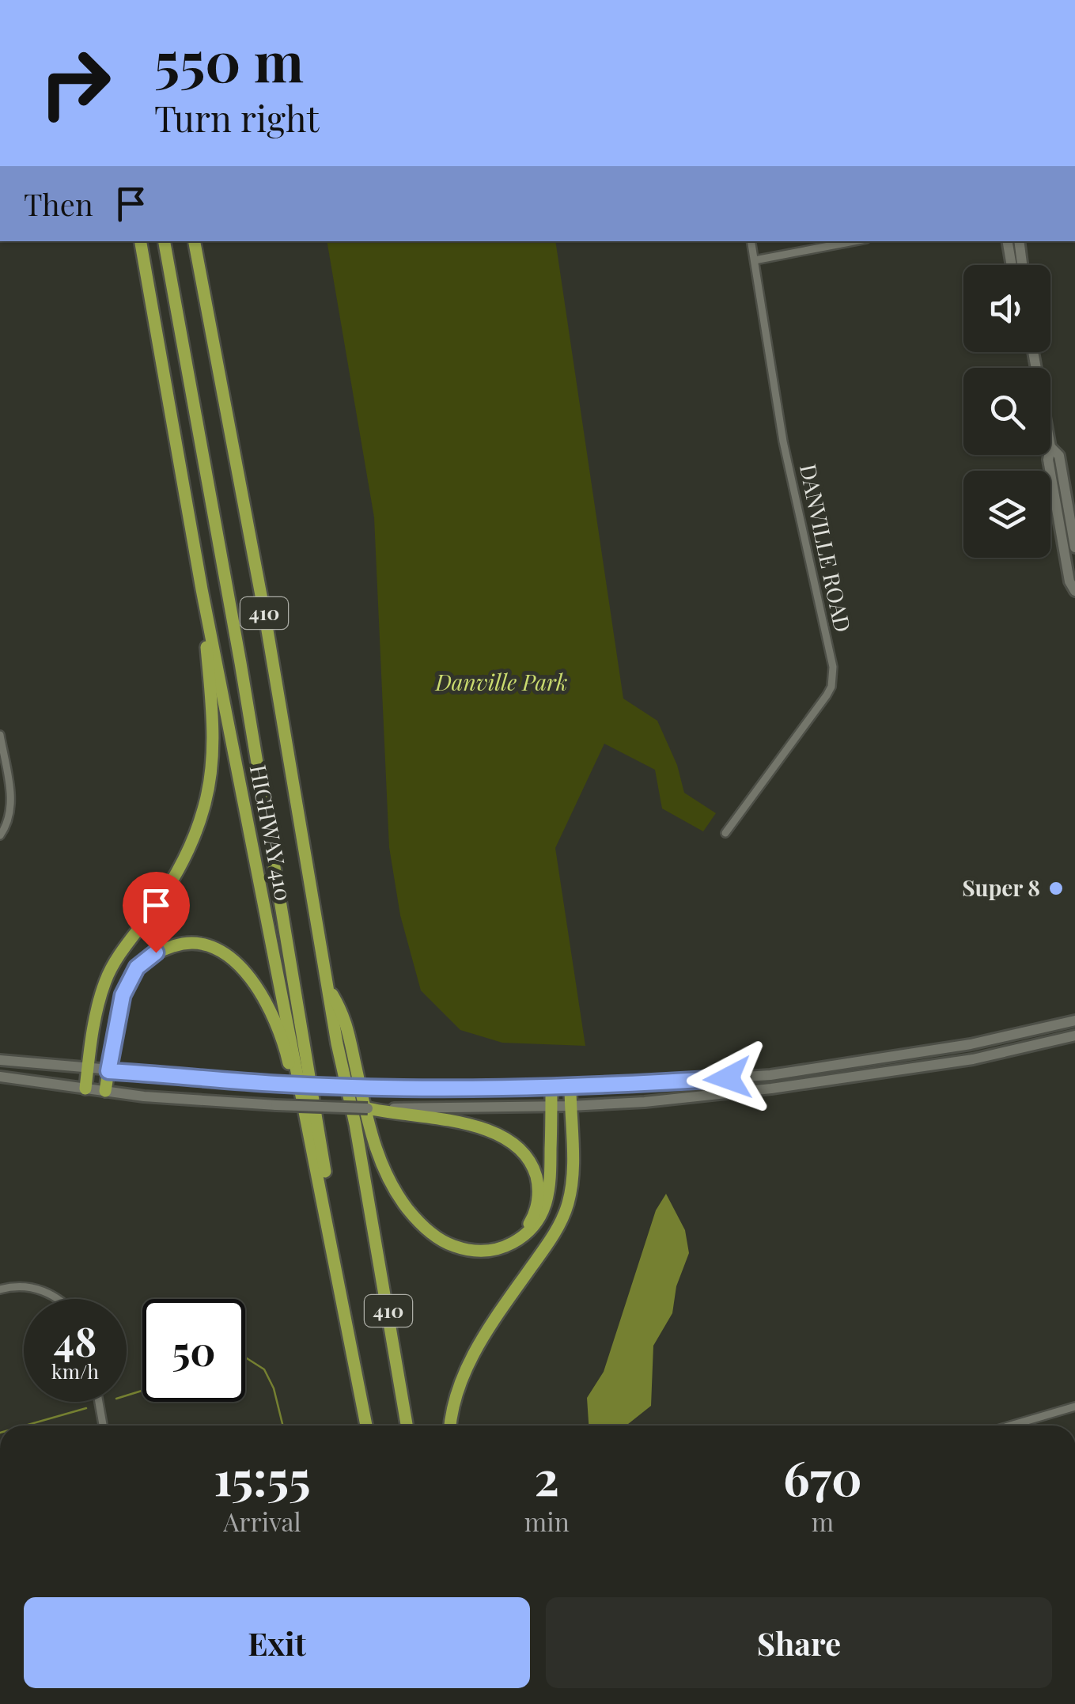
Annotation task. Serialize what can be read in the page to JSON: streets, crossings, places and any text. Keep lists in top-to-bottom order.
{
  "streets": {
    "highway": ["410", "HIGHWAY 410"],
    "street": ["DANVILLE ROAD"]
  },
  "parks": ["Danville Park"],
  "places": ["Super 8"],
  "page": {
    "turn": ["550 m", "Turn right"],
    "then": "Then",
    "speed": "48 km/h",
    "limit": "50",
    "eta": [
      "15:55",
      "Arrival",
      "2",
      "min",
      "670",
      "m"
    ],
    "buttons": ["Exit", "Share"]
  }
}
